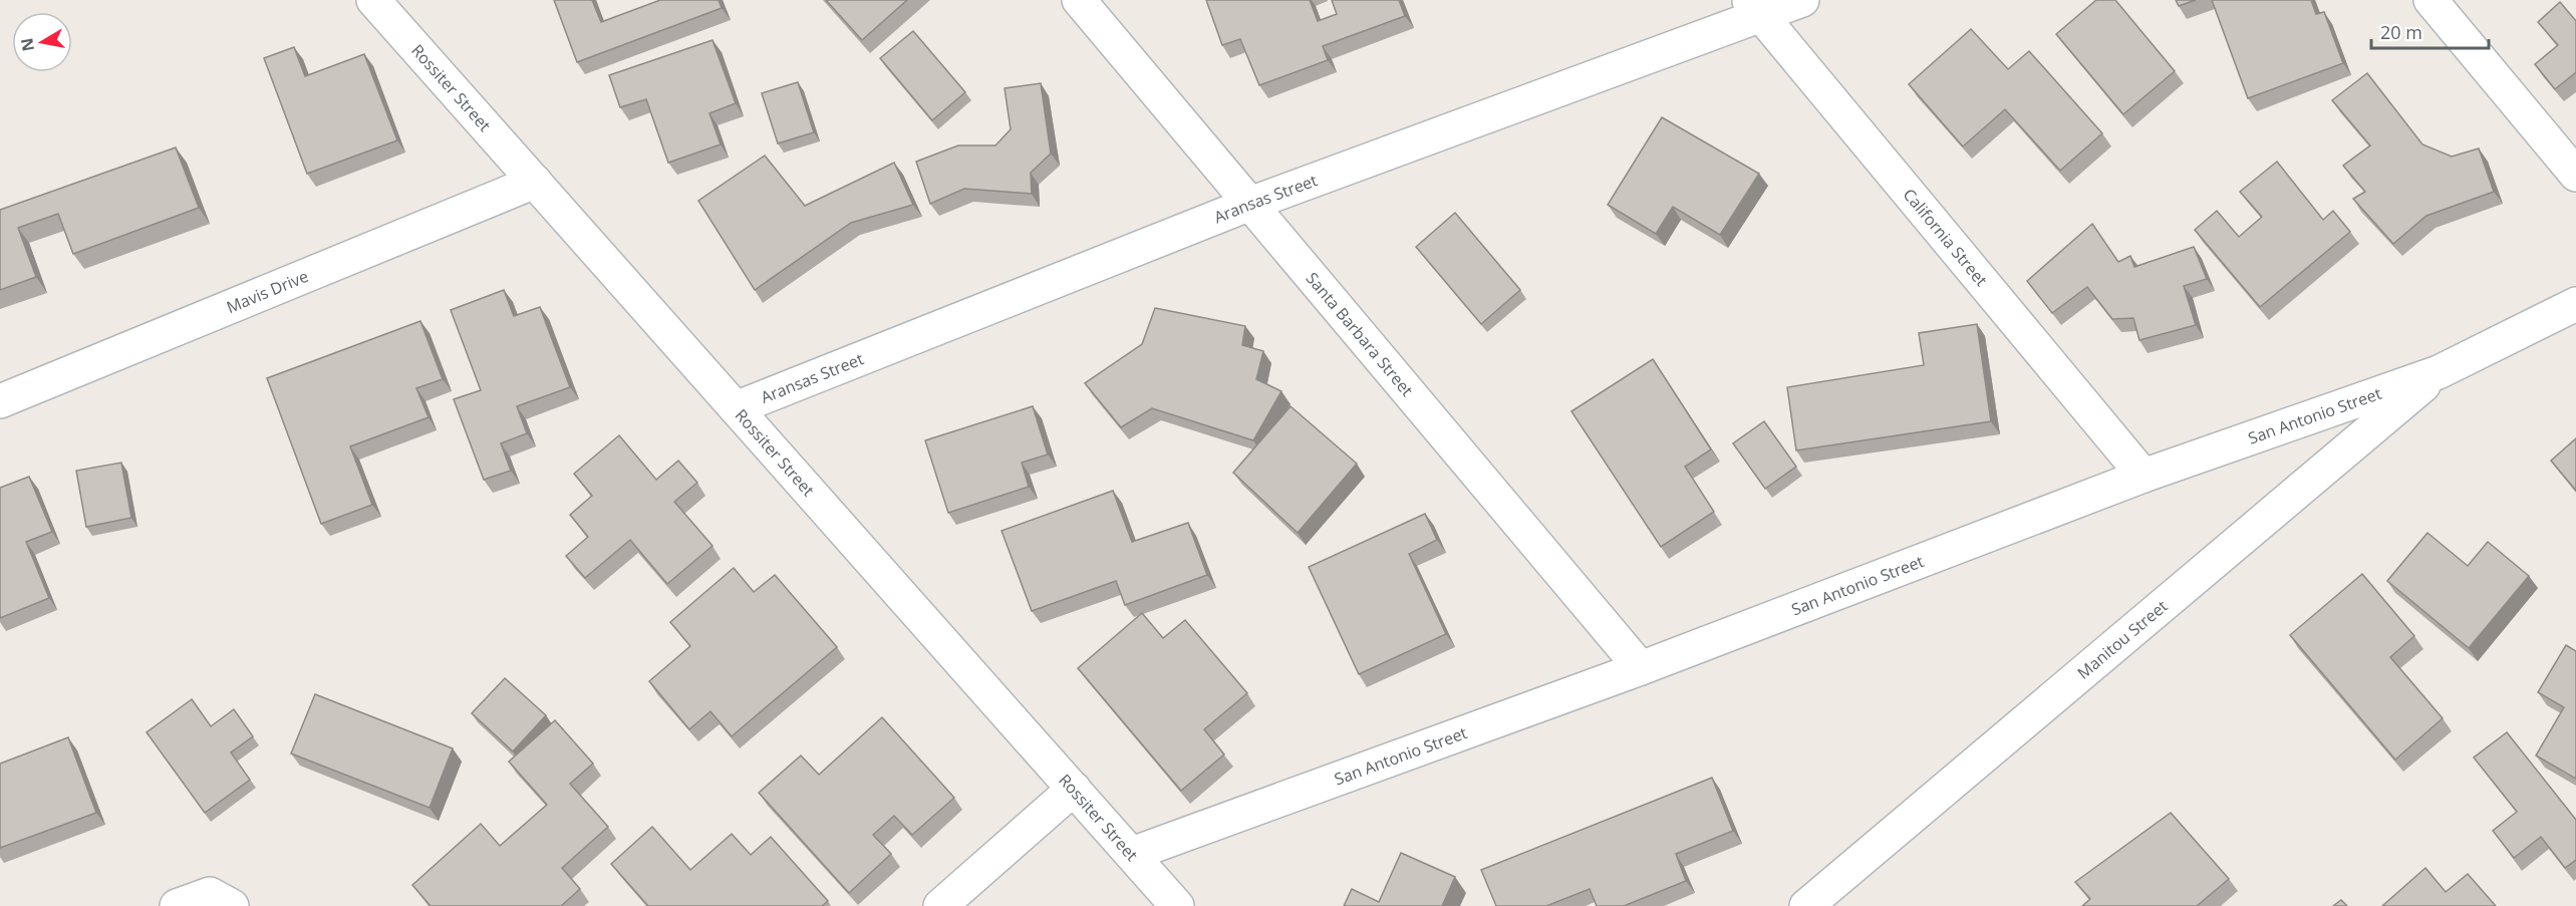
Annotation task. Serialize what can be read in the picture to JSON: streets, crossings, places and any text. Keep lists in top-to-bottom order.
{
  "streets": {
    "street": [
      "Rossiter Street",
      "Aransas Street",
      "California Street",
      "Mavis Drive",
      "Santa Barbara Street",
      "San Antonio Street",
      "Manitou Street"
    ]
  },
  "crossings": [
    ["Rossiter Street", "Aransas Street"],
    ["Rossiter Street", "Mavis Drive"],
    ["Rossiter Street", "San Antonio Street"],
    ["Aransas Street", "California Street"],
    ["Aransas Street", "Santa Barbara Street"],
    ["California Street", "San Antonio Street"],
    ["Santa Barbara Street", "San Antonio Street"],
    ["San Antonio Street", "Manitou Street"]
  ],
  "scale_bar": "20 m",
  "north": "left"
}
